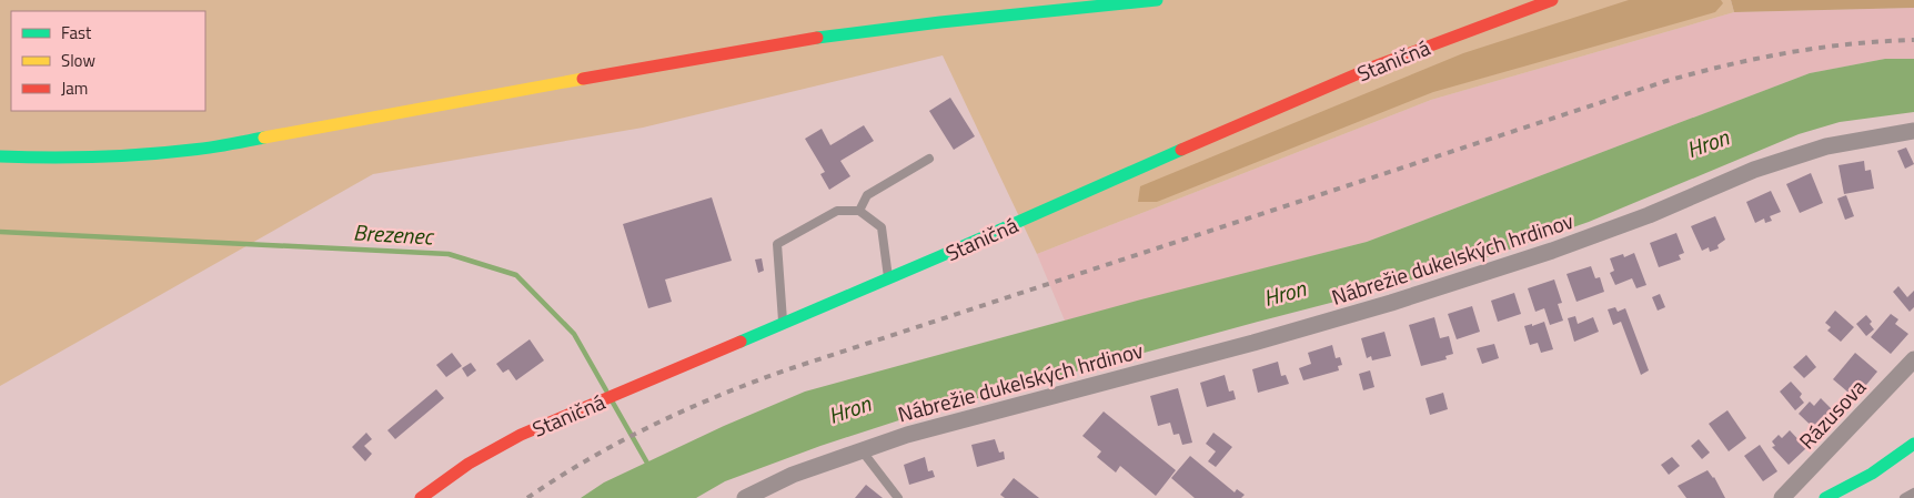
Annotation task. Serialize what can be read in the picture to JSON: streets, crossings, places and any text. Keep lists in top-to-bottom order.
{
  "streets": {
    "main road": ["Staničná"],
    "street": ["Nábrežie dukelských hrdinov", "Rázusova"]
  },
  "water": ["Hron", "Brezenec"],
  "legend": ["Fast", "Slow", "Jam"]
}
